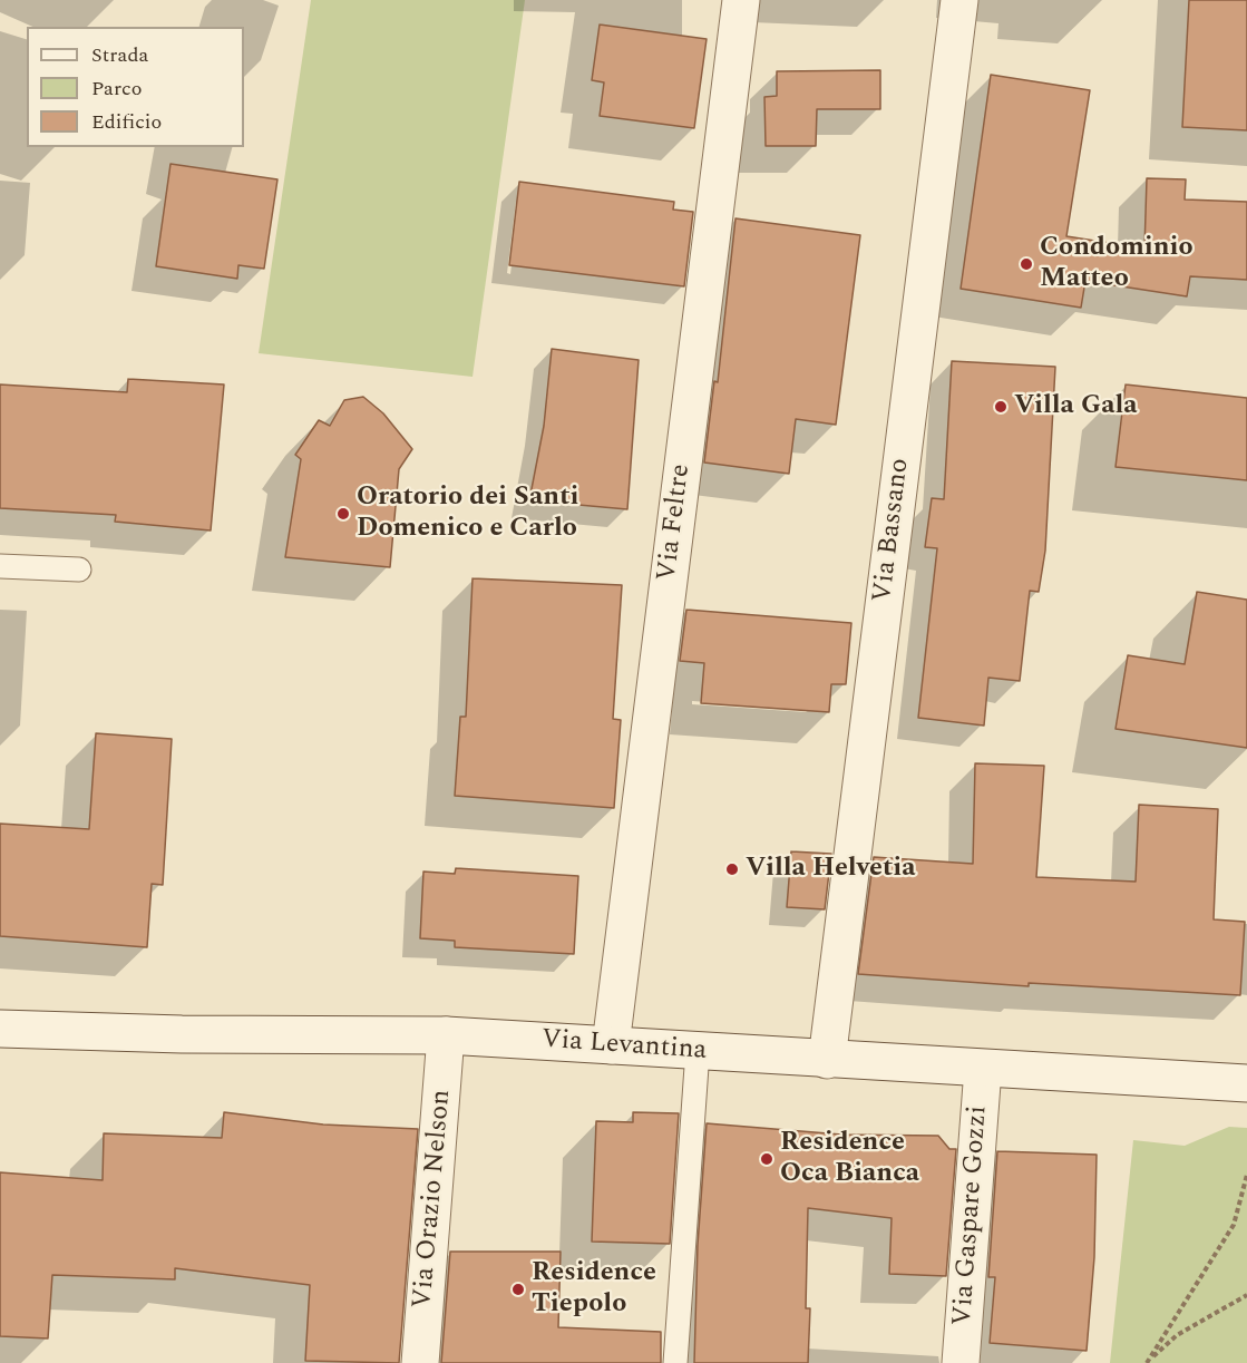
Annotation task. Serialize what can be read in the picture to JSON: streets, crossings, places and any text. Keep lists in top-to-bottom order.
{
  "streets": {
    "street": [
      "Via Feltre",
      "Via Bassano",
      "Via Levantina",
      "Via Orazio Nelson",
      "Via Gaspare Gozzi"
    ]
  },
  "crossings": [
    ["Via Feltre", "Via Levantina"],
    ["Via Bassano", "Via Levantina"],
    ["Via Levantina", "Via Orazio Nelson"],
    ["Via Levantina", "Via Gaspare Gozzi"]
  ],
  "places": [
    "Condominio Matteo",
    "Villa Gala",
    "Oratorio dei Santi Domenico e Carlo",
    "Villa Helvetia",
    "Residence Oca Bianca",
    "Residence Tiepolo"
  ],
  "legend": ["Strada", "Parco", "Edificio"]
}
